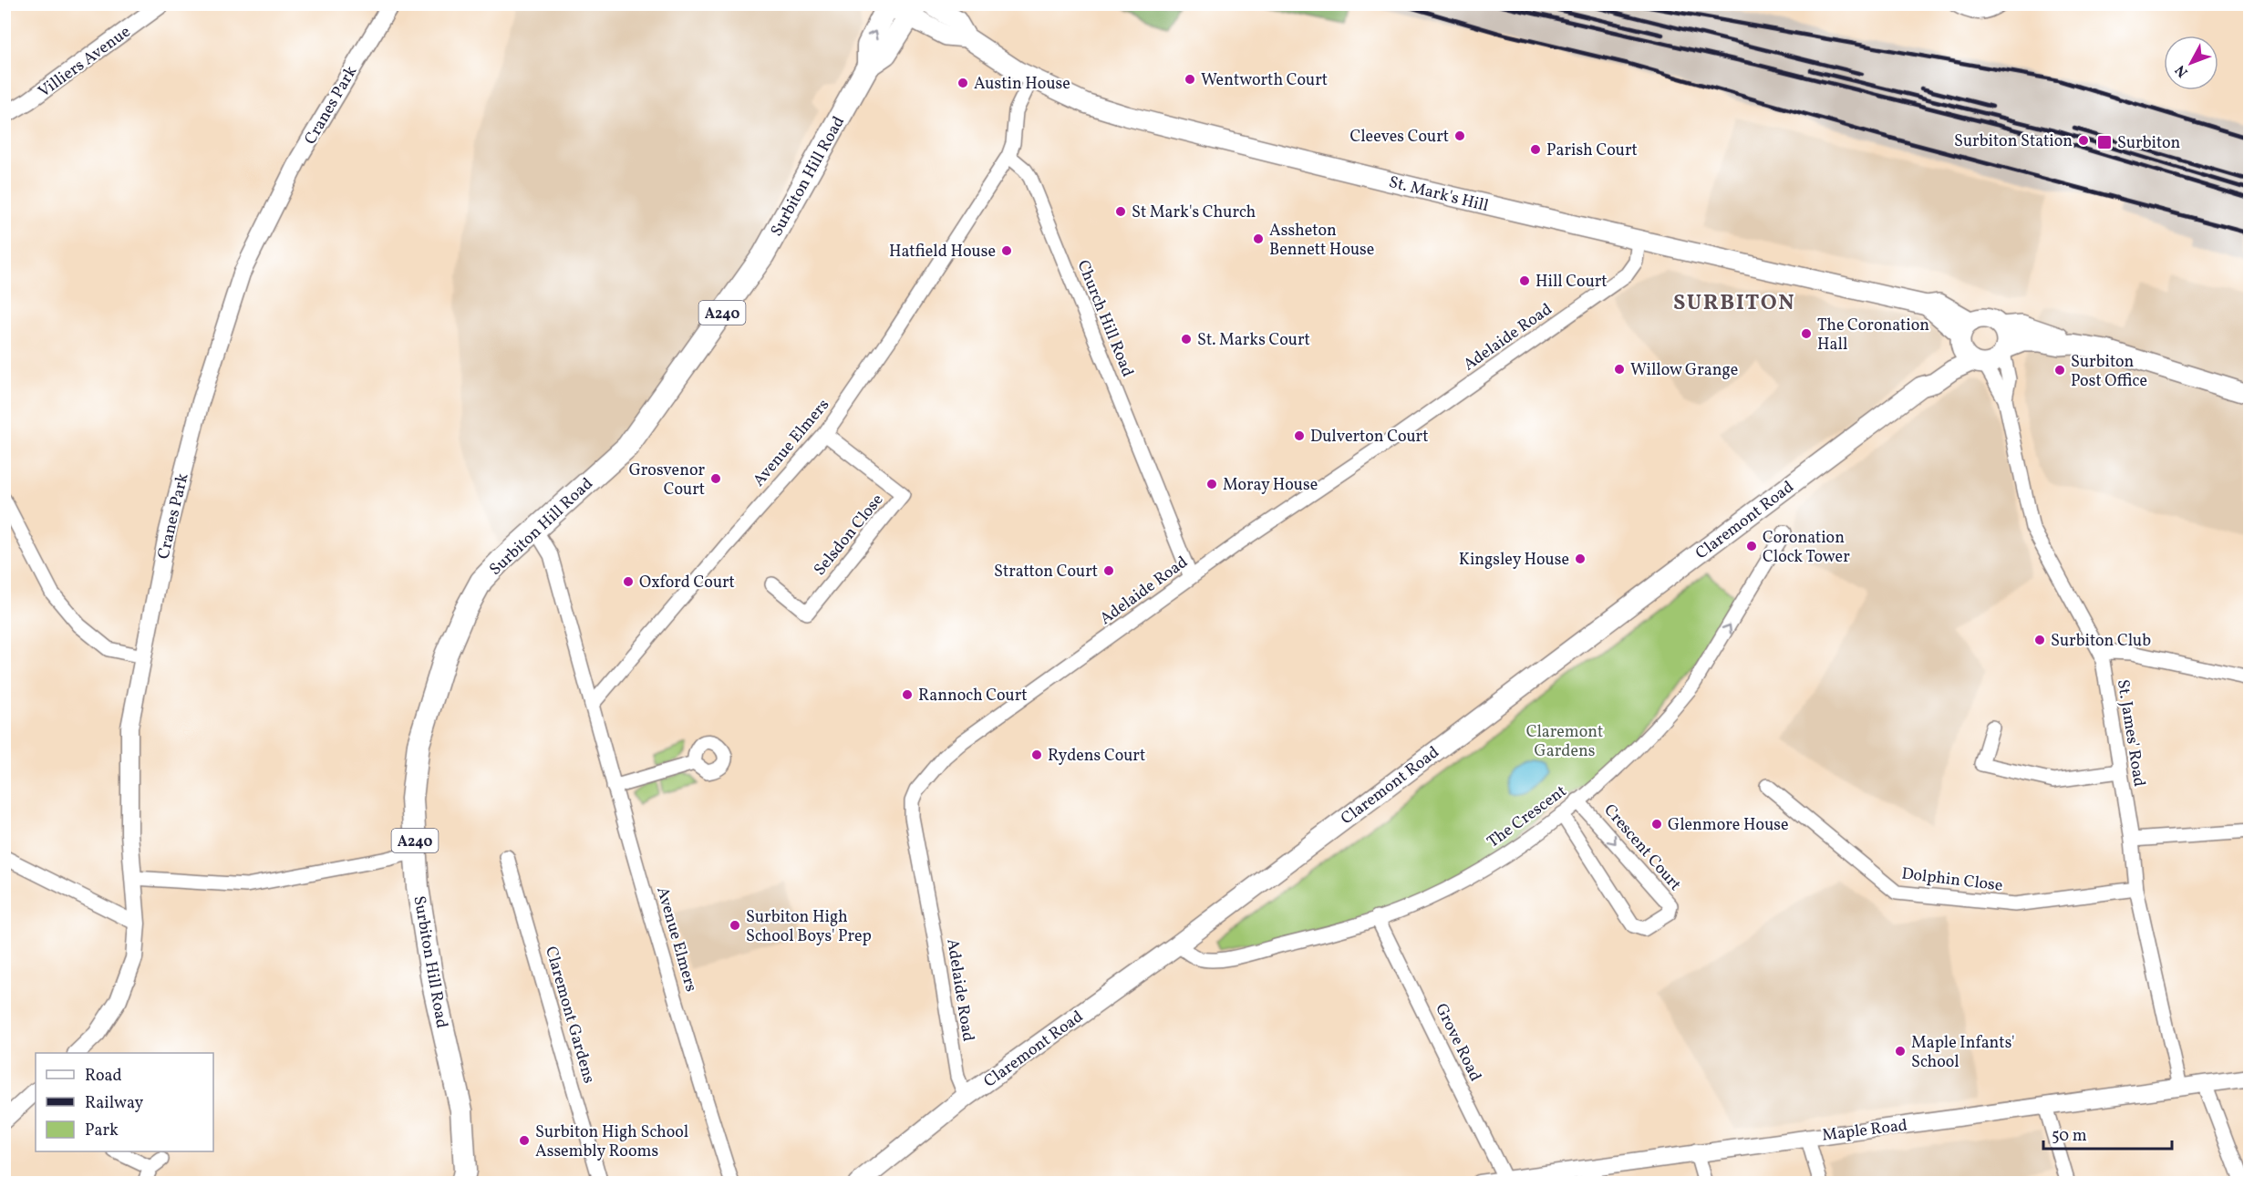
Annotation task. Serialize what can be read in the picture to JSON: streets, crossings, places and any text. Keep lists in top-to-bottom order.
{
  "streets": {
    "main road": [
      "Surbiton Hill Road",
      "St. Mark's Hill",
      "A240",
      "Claremont Road"
    ],
    "street": [
      "Villiers Avenue",
      "Cranes Park",
      "Church Hill Road",
      "Adelaide Road",
      "Avenue Elmers",
      "Selsdon Close",
      "St. James' Road",
      "The Crescent",
      "Crescent Court",
      "Dolphin Close",
      "Claremont Gardens",
      "Grove Road",
      "Maple Road"
    ]
  },
  "crossings": [
    ["Surbiton Hill Road", "St. Mark's Hill"],
    ["Surbiton Hill Road", "Avenue Elmers"],
    ["St. Mark's Hill", "Adelaide Road"],
    ["St. Mark's Hill", "Claremont Road"],
    ["St. Mark's Hill", "St. James' Road"],
    ["Church Hill Road", "Adelaide Road"],
    ["Church Hill Road", "Avenue Elmers"],
    ["Adelaide Road", "Claremont Road"],
    ["Avenue Elmers", "Selsdon Close"],
    ["Claremont Road", "St. James' Road"],
    ["Claremont Road", "The Crescent"],
    ["St. James' Road", "Dolphin Close"],
    ["St. James' Road", "Maple Road"],
    ["The Crescent", "Crescent Court"],
    ["The Crescent", "Grove Road"],
    ["Grove Road", "Maple Road"]
  ],
  "one_way": ["The Crescent"],
  "districts": ["SURBITON"],
  "parks": ["Claremont Gardens"],
  "places": {
    "other": [
      "Wentworth Court",
      "Austin House",
      "Cleeves Court",
      "Surbiton Station",
      "Parish Court",
      "St Mark's Church",
      "Assheton Bennett House",
      "Hatfield House",
      "Hill Court",
      "The Coronation Hall",
      "St. Marks Court",
      "Willow Grange",
      "Surbiton Post Office",
      "Dulverton Court",
      "Grosvenor Court",
      "Moray House",
      "Coronation Clock Tower",
      "Kingsley House",
      "Stratton Court",
      "Oxford Court",
      "Surbiton Club",
      "Rannoch Court",
      "Rydens Court",
      "Glenmore House",
      "Surbiton High School Boys' Prep",
      "Maple Infants' School",
      "Surbiton High School Assembly Rooms"
    ],
    "transit": ["Surbiton"]
  },
  "legend": ["Road", "Railway", "Park"],
  "scale_bar": "50 m",
  "north": "bottom left"
}
